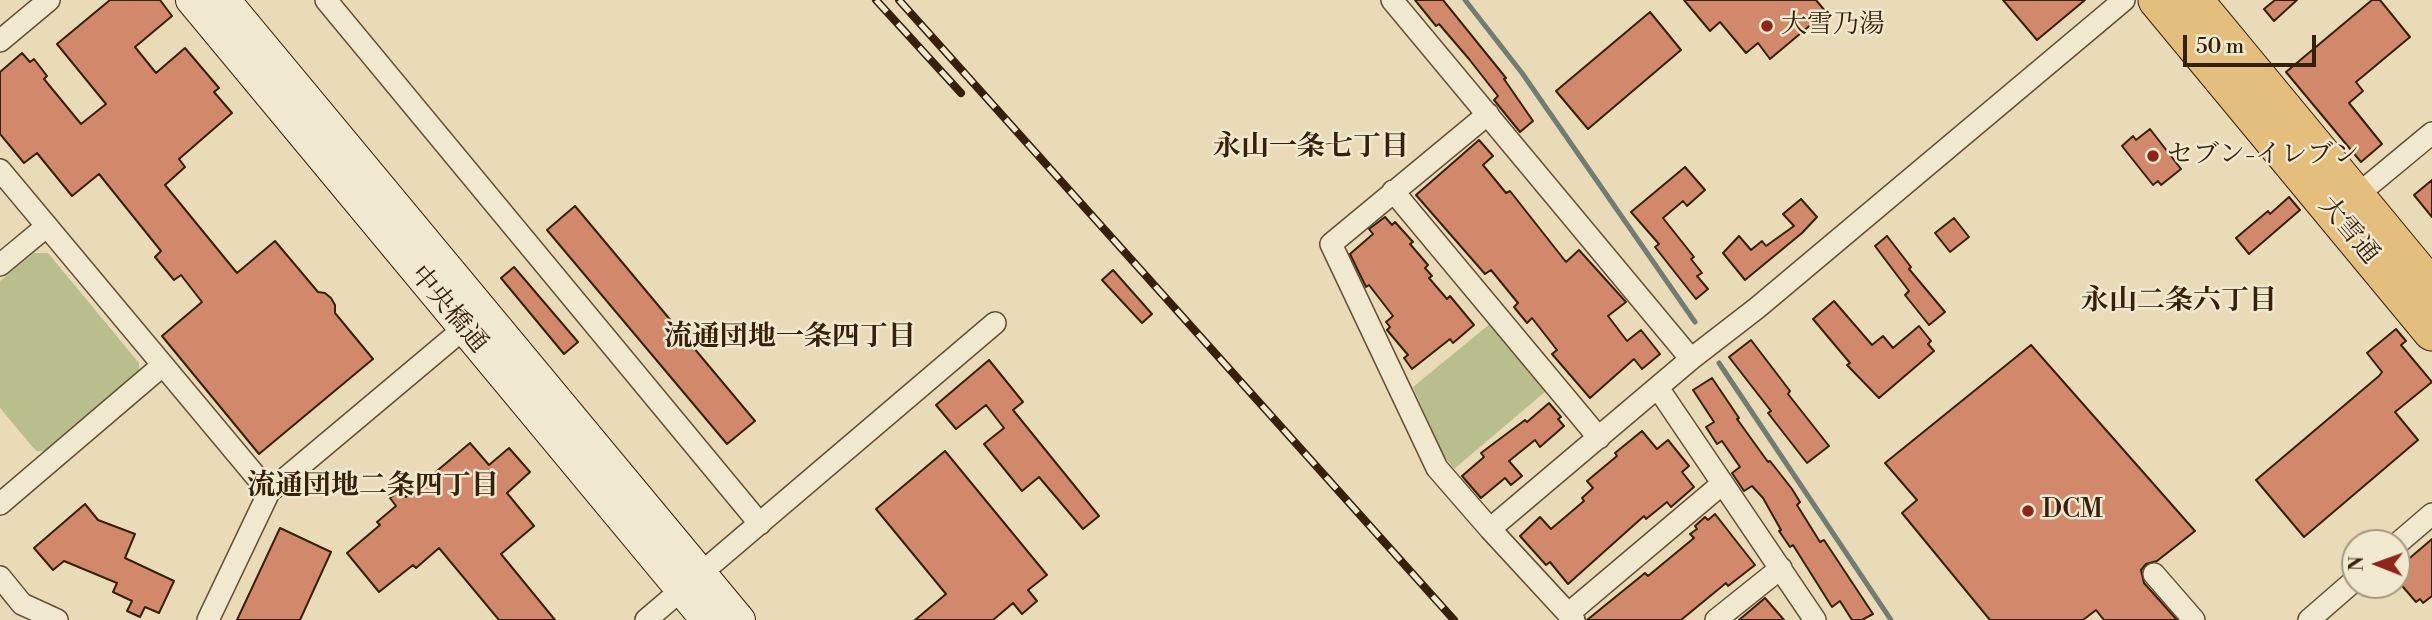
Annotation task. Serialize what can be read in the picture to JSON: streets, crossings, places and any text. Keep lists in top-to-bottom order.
{
  "streets": {
    "highway": ["大雪通"],
    "main road": ["中央橋通"]
  },
  "districts": [
    "永山一条七丁目",
    "永山二条六丁目",
    "流通団地一条四丁目",
    "流通団地二条四丁目"
  ],
  "places": ["大雪乃湯", "セブン-イレブン", "DCM"],
  "scale_bar": "50 m",
  "north": "left"
}
